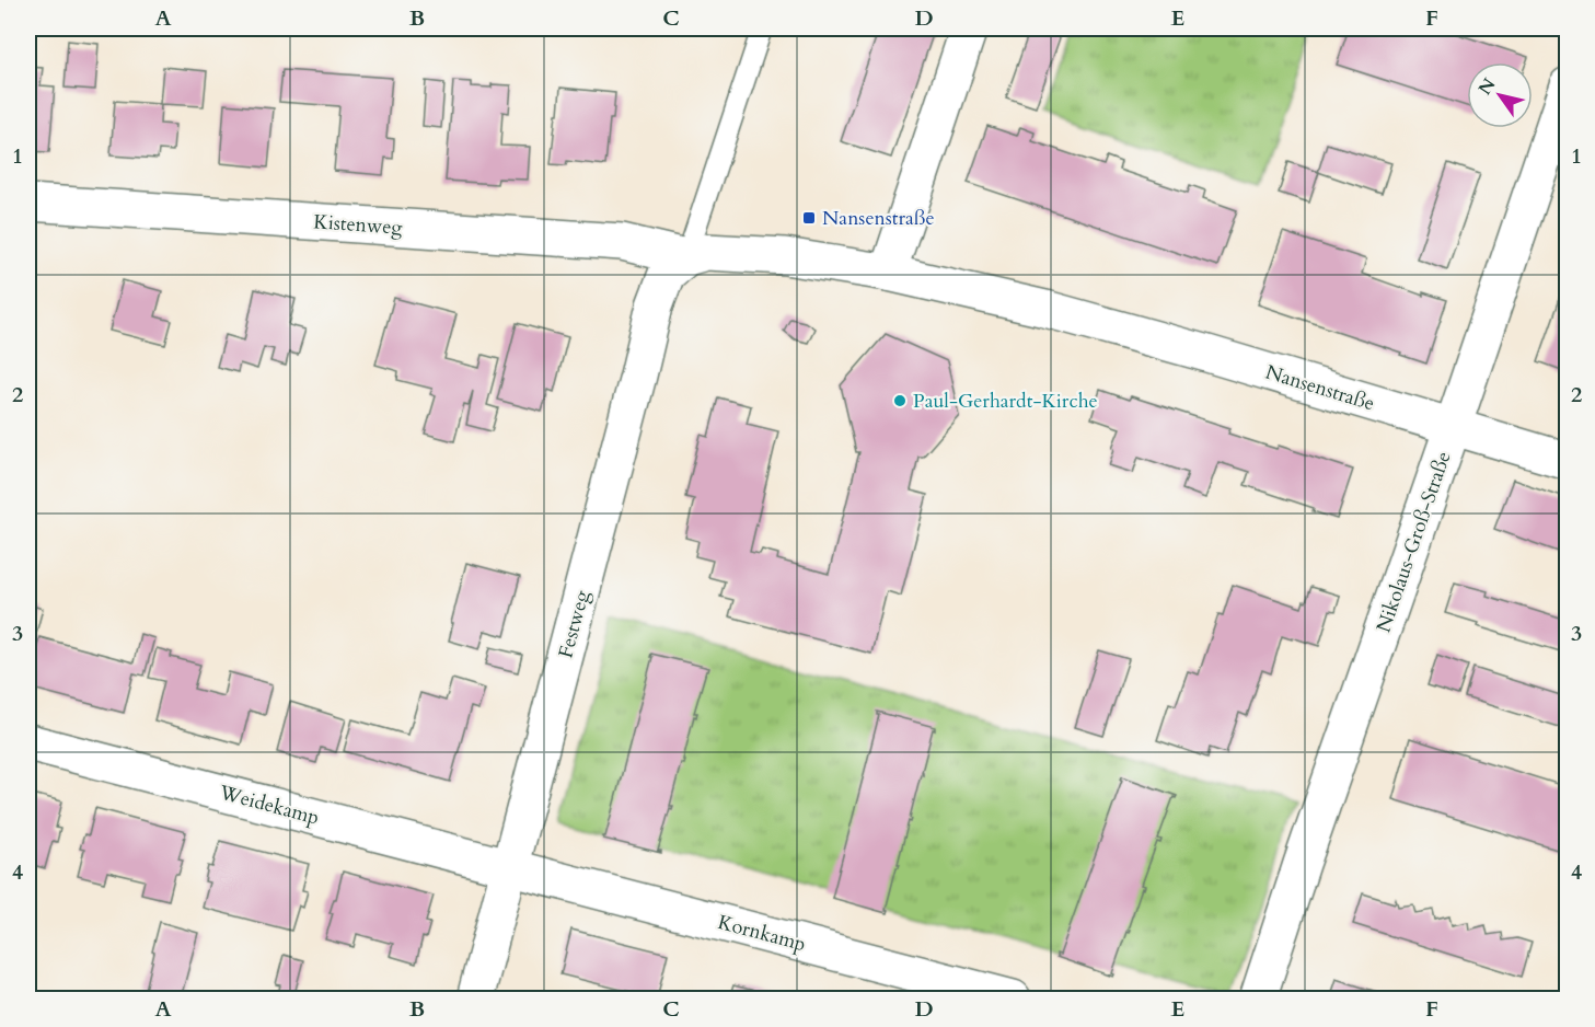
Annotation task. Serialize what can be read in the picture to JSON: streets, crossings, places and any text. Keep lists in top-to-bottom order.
{
  "streets": {
    "street": [
      "Kistenweg",
      "Nansenstraße",
      "Nikolaus-Groß-Straße",
      "Festweg",
      "Weidekamp",
      "Kornkamp"
    ]
  },
  "crossings": [
    ["Kistenweg", "Nansenstraße"],
    ["Kistenweg", "Festweg"],
    ["Nansenstraße", "Nikolaus-Groß-Straße"],
    ["Nansenstraße", "Festweg"],
    ["Festweg", "Weidekamp"],
    ["Festweg", "Kornkamp"],
    ["Weidekamp", "Kornkamp"]
  ],
  "places": {
    "transit": ["Nansenstraße"],
    "other": ["Paul-Gerhardt-Kirche"]
  },
  "north": "top left",
  "grid": {
    "columns": [
      "A",
      "B",
      "C",
      "D",
      "E",
      "F"
    ],
    "rows": [
      "1",
      "2",
      "3",
      "4"
    ]
  }
}
